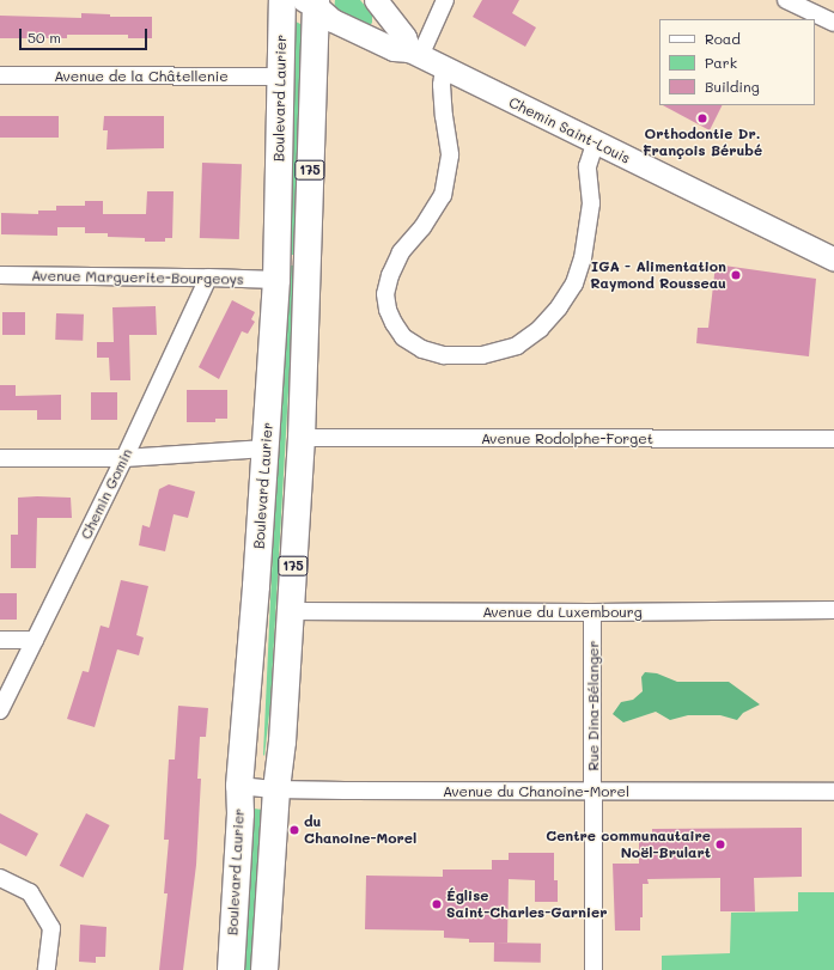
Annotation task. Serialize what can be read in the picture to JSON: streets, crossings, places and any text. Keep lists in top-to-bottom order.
{
  "streets": {
    "main road": ["Boulevard Laurier", "175"],
    "street": [
      "Avenue de la Châtellenie",
      "Chemin Saint-Louis",
      "Avenue Marguerite-Bourgeoys",
      "Avenue Rodolphe-Forget",
      "Chemin Gomin",
      "Avenue du Luxembourg",
      "Rue Dina-Bélanger",
      "Avenue du Chanoine-Morel"
    ]
  },
  "crossings": [
    ["Avenue de la Châtellenie", "Boulevard Laurier"],
    ["Boulevard Laurier", "Avenue Marguerite-Bourgeoys"],
    ["Boulevard Laurier", "Avenue du Chanoine-Morel"],
    ["Chemin Saint-Louis", "175"],
    ["175", "Avenue Rodolphe-Forget"],
    ["175", "Avenue du Luxembourg"],
    ["175", "Avenue du Chanoine-Morel"],
    ["Avenue Marguerite-Bourgeoys", "Chemin Gomin"],
    ["Avenue du Luxembourg", "Rue Dina-Bélanger"],
    ["Rue Dina-Bélanger", "Avenue du Chanoine-Morel"]
  ],
  "places": [
    "Orthodontie Dr. François Bérubé",
    "IGA - Alimentation Raymond Rousseau",
    "du Chanoine-Morel",
    "Centre communautaire Noël-Brulart",
    "Église Saint-Charles-Garnier"
  ],
  "legend": ["Road", "Park", "Building"],
  "scale_bar": "50 m"
}
